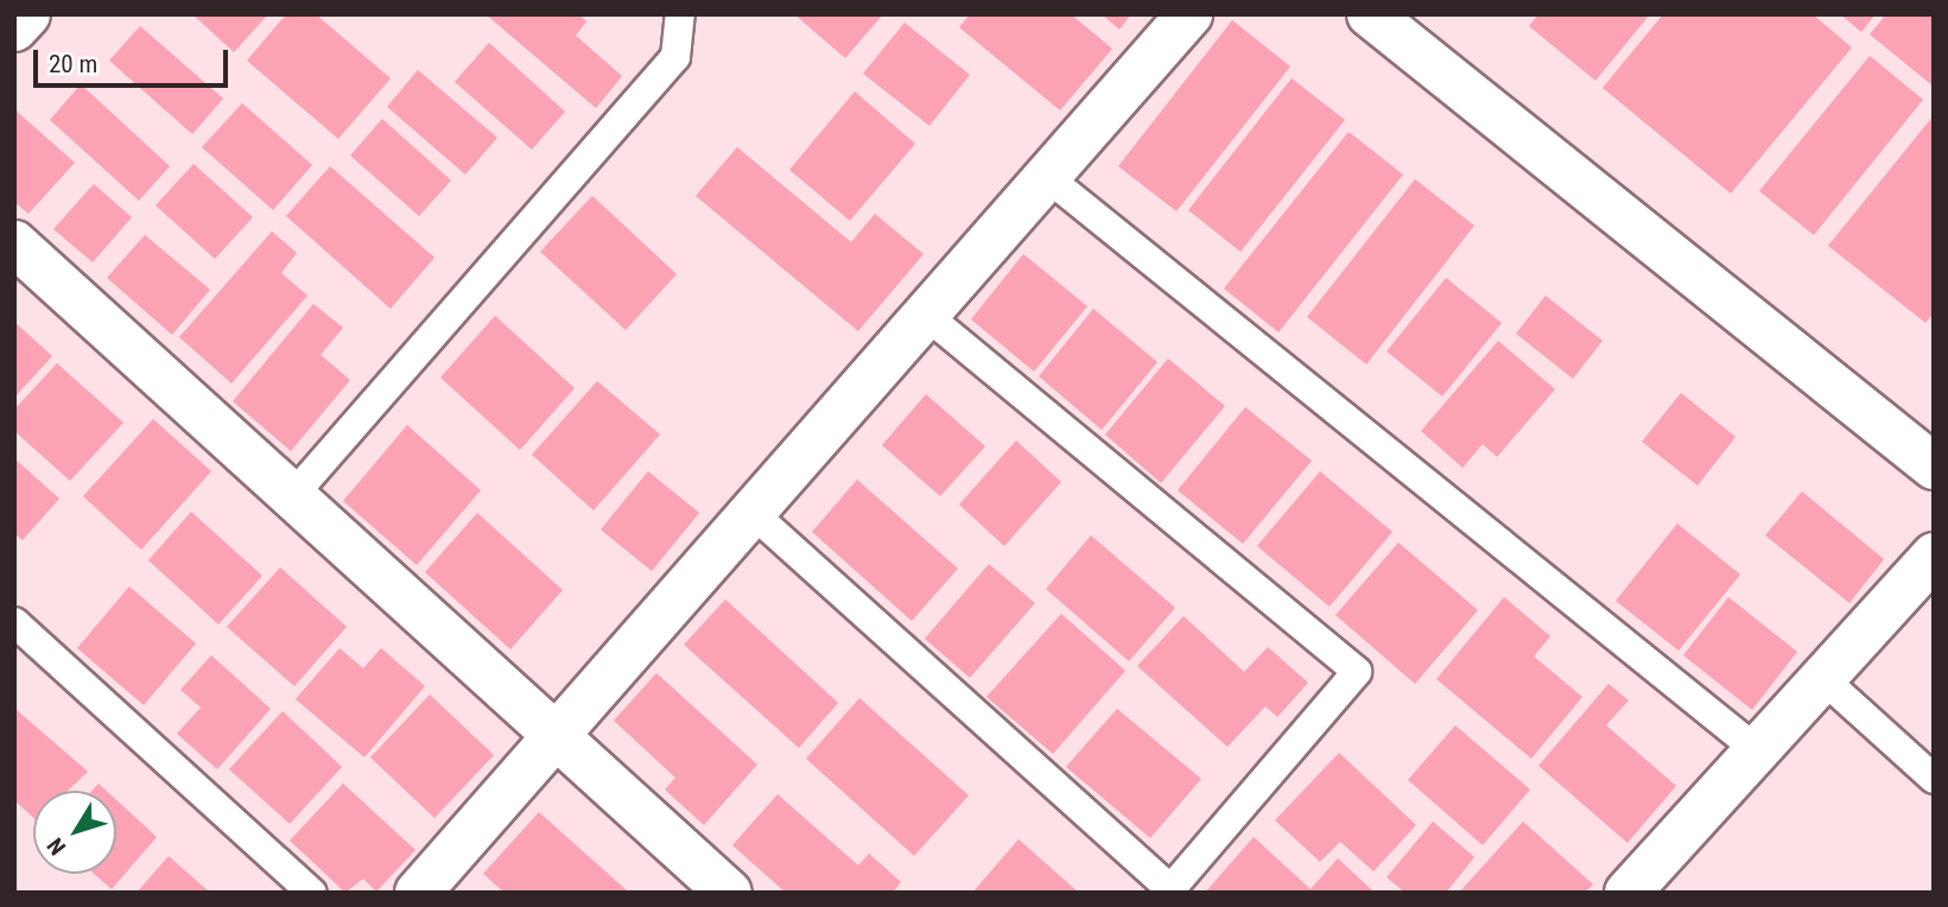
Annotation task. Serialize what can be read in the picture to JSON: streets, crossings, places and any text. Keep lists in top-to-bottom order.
{
  "scale_bar": "20 m",
  "north": "bottom left"
}
